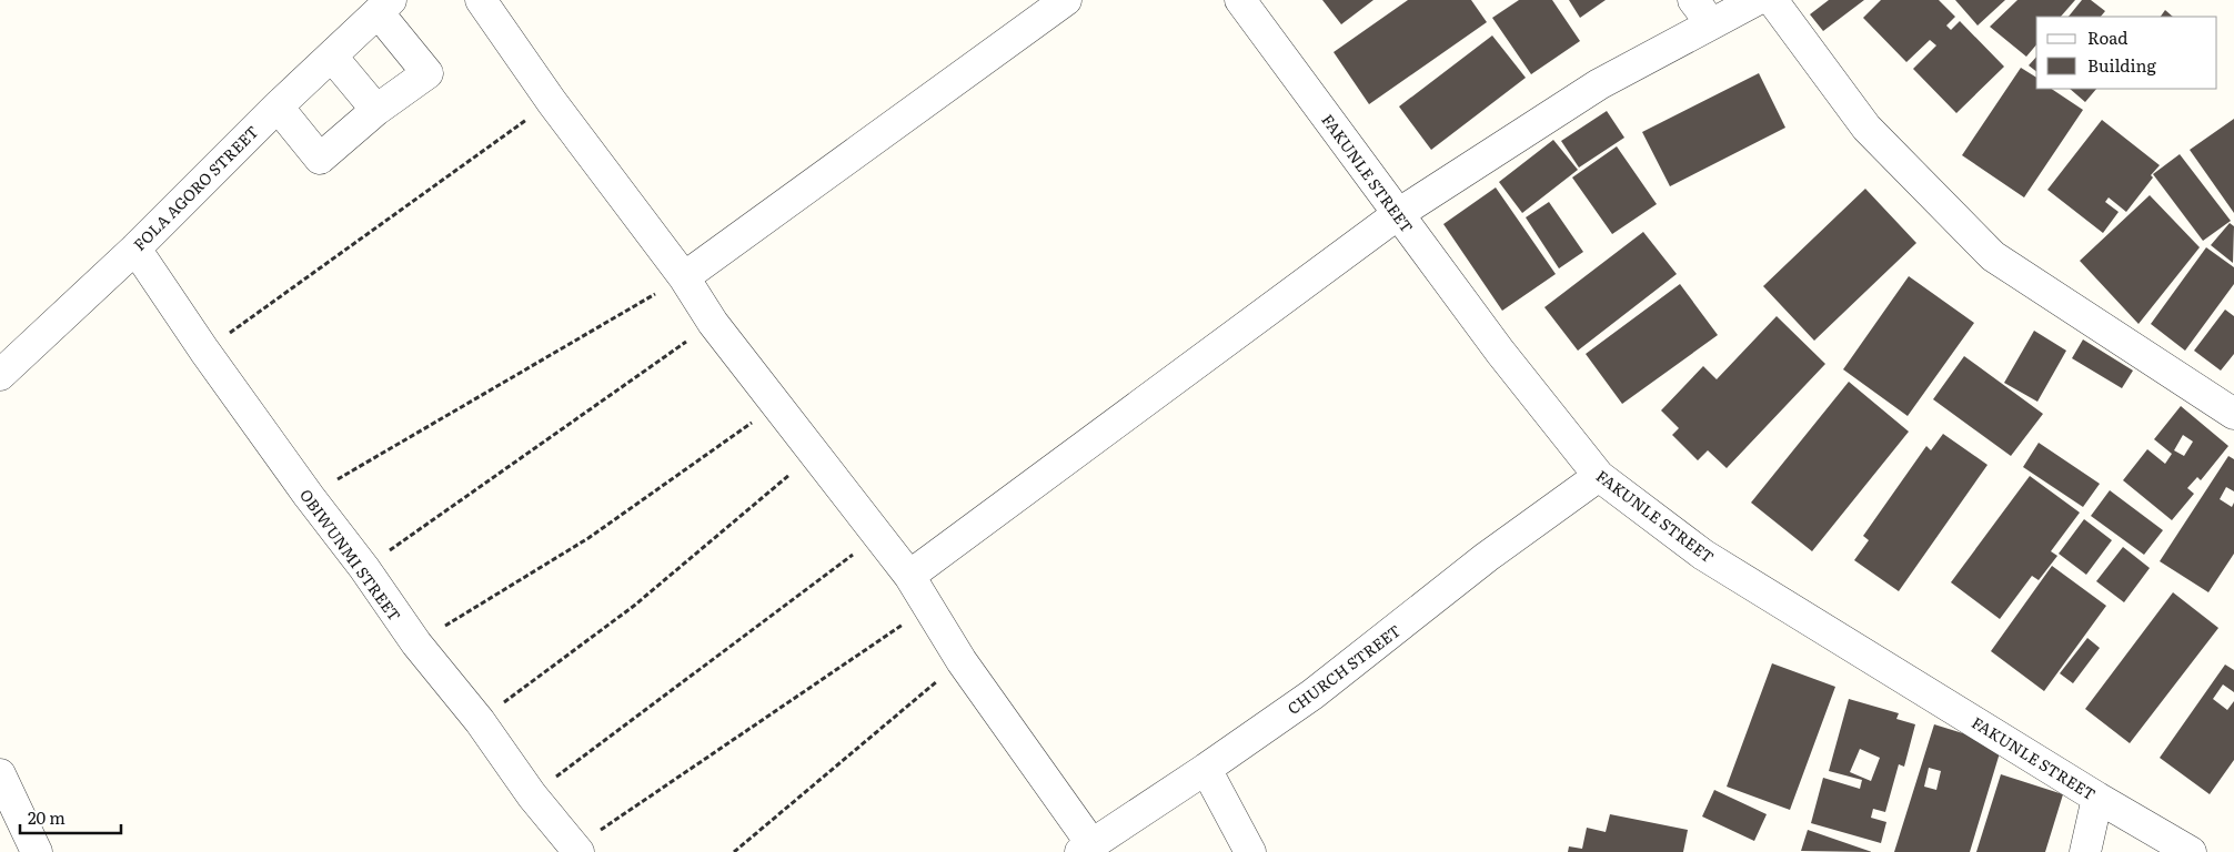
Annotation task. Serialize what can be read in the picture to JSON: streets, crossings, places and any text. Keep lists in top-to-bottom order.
{
  "streets": {
    "street": [
      "FAKUNLE STREET",
      "FOLA AGORO STREET",
      "OBIWUNMI STREET",
      "CHURCH STREET"
    ]
  },
  "crossings": [
    ["FAKUNLE STREET", "CHURCH STREET"],
    ["FOLA AGORO STREET", "OBIWUNMI STREET"]
  ],
  "legend": ["Road", "Building"],
  "scale_bar": "20 m"
}
